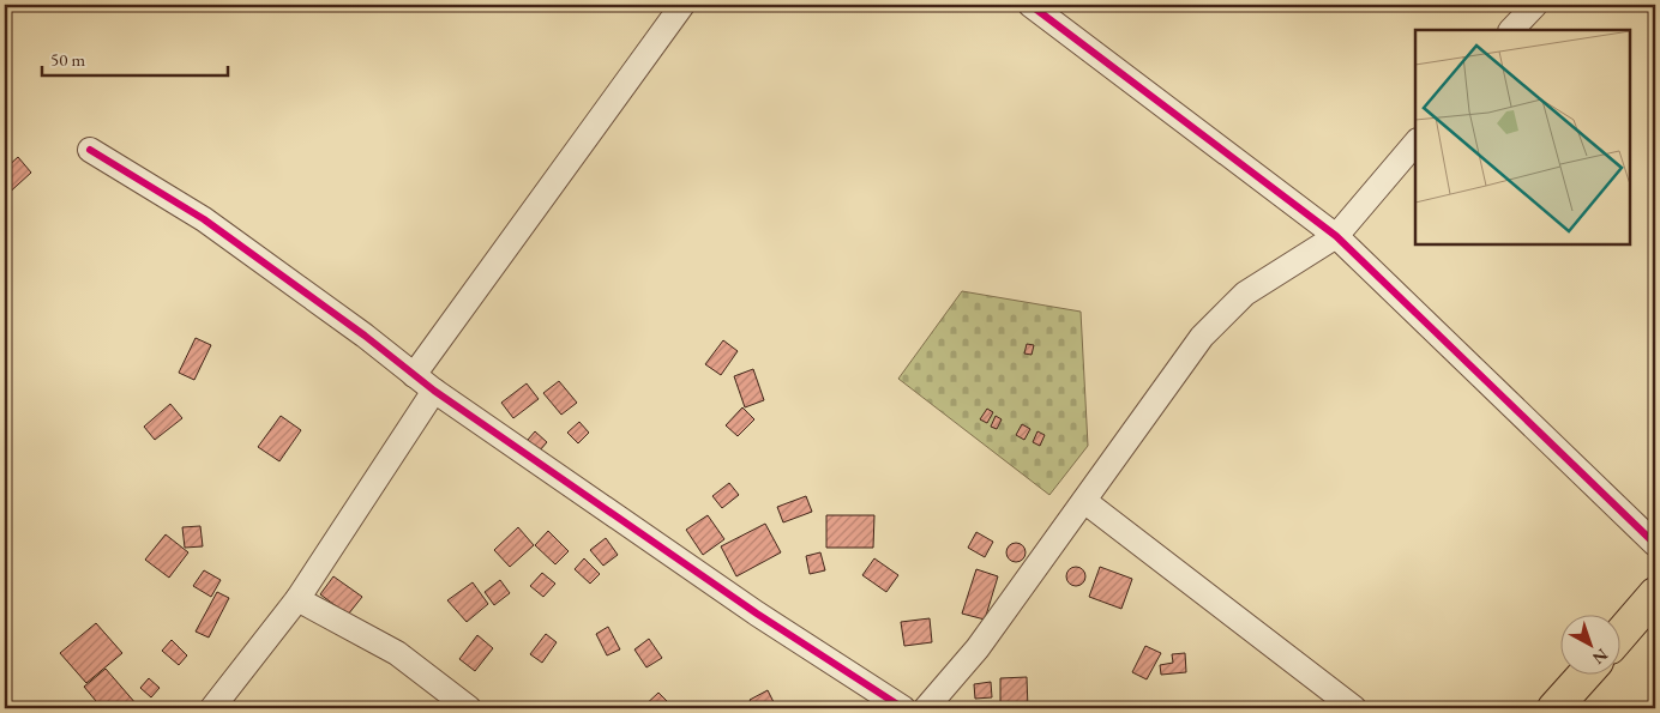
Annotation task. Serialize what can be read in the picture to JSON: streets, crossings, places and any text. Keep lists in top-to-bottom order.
{
  "scale_bar": "50 m",
  "north": "bottom right"
}
